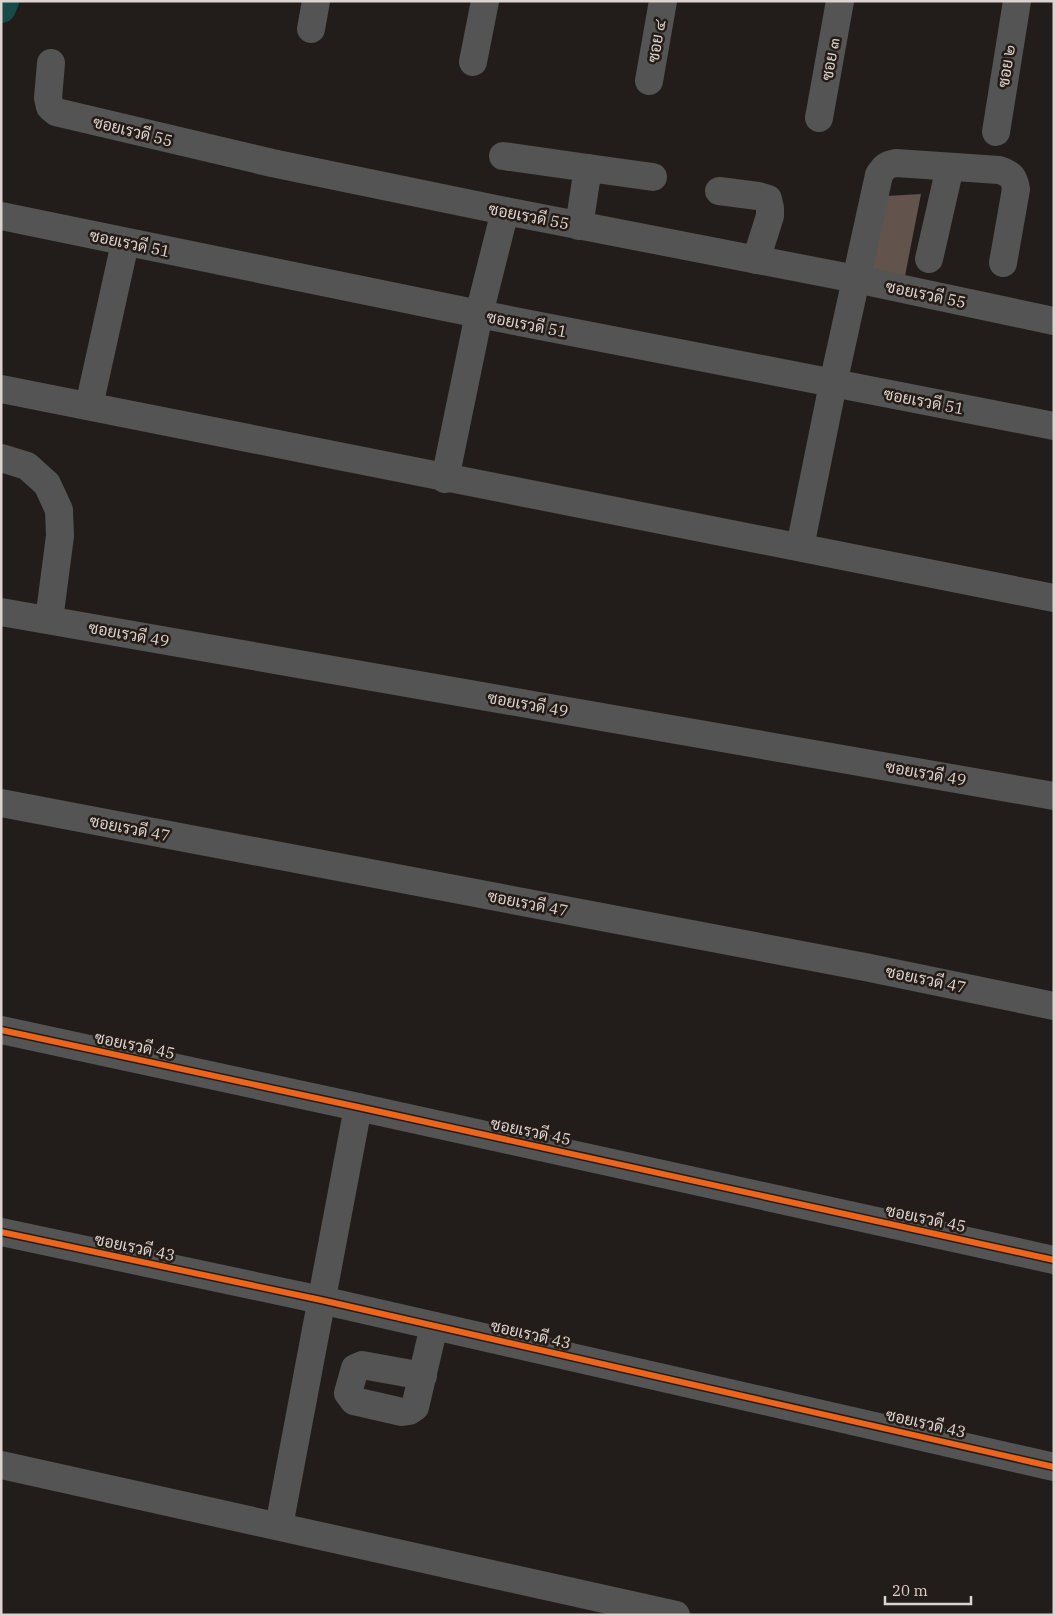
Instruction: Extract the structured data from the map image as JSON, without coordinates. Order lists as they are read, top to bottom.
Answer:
{
  "streets": {
    "street": [
      "ซอย ๔",
      "ซอย ๓",
      "ซอย ๒",
      "ซอยเรวดี 55",
      "ซอยเรวดี 51",
      "ซอยเรวดี 49",
      "ซอยเรวดี 47",
      "ซอยเรวดี 45",
      "ซอยเรวดี 43"
    ]
  },
  "scale_bar": "20 m"
}
